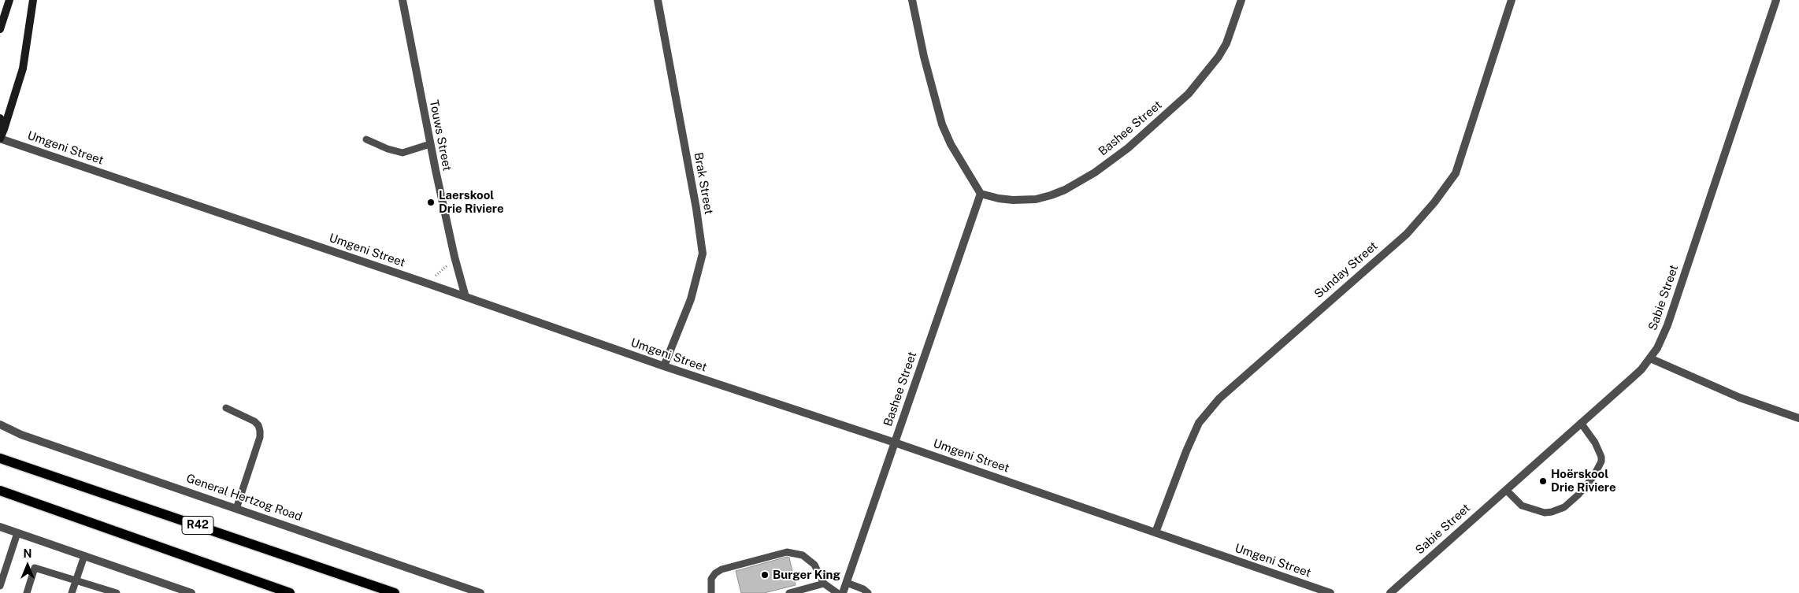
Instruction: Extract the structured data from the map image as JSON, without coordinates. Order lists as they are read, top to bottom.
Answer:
{
  "streets": {
    "main road": ["R42"],
    "street": [
      "Bashee Street",
      "Touws Street",
      "Umgeni Street",
      "Brak Street",
      "Sunday Street",
      "Sabie Street",
      "General Hertzog Road"
    ]
  },
  "crossings": [
    ["Bashee Street", "Umgeni Street"],
    ["Touws Street", "Umgeni Street"],
    ["Umgeni Street", "Brak Street"],
    ["Umgeni Street", "Sunday Street"]
  ],
  "places": ["Laerskool Drie Riviere", "Hoërskool Drie Riviere", "Burger King"],
  "north": "top"
}
